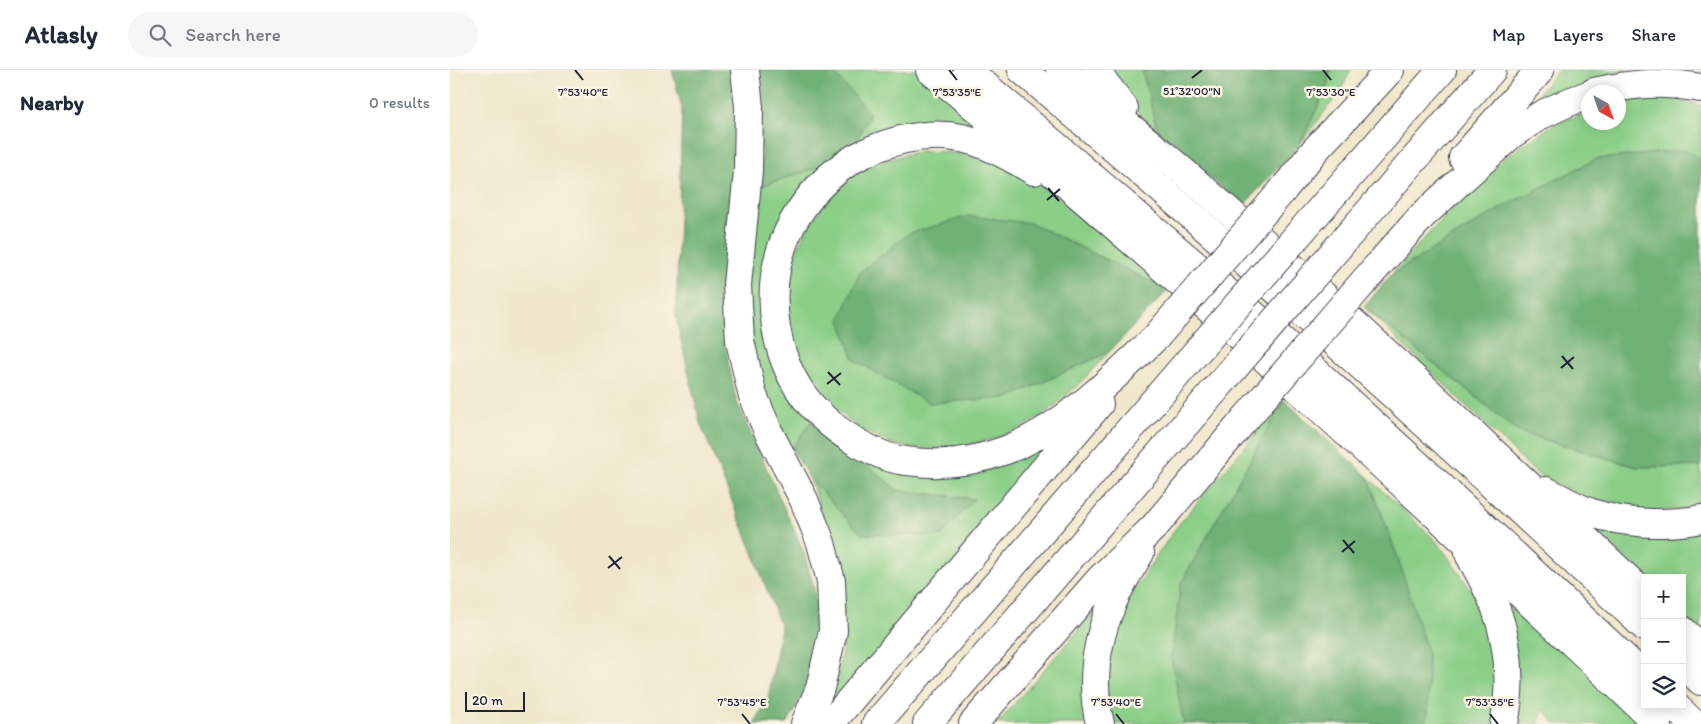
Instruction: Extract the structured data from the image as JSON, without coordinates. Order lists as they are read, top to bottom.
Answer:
{
  "scale_bar": "20 m",
  "north": "bottom right",
  "page": {
    "header": "Atlasly",
    "search": "Search here",
    "nav": ["Map", "Layers", "Share"],
    "heading": ["Nearby", "0 results"],
    "map_buttons": ["+", "−"],
    "scale": "20 m"
  },
  "coordinates": [
    "51°32'00\"N",
    "7°53'40\"E",
    "7°53'35\"E",
    "7°53'30\"E",
    "7°53'45\"E"
  ]
}
